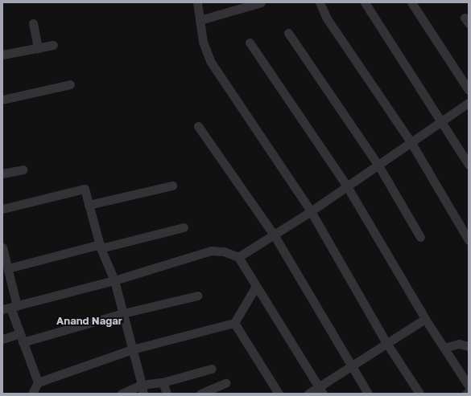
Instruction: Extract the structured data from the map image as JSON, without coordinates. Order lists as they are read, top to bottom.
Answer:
{
  "districts": ["Anand Nagar"]
}
